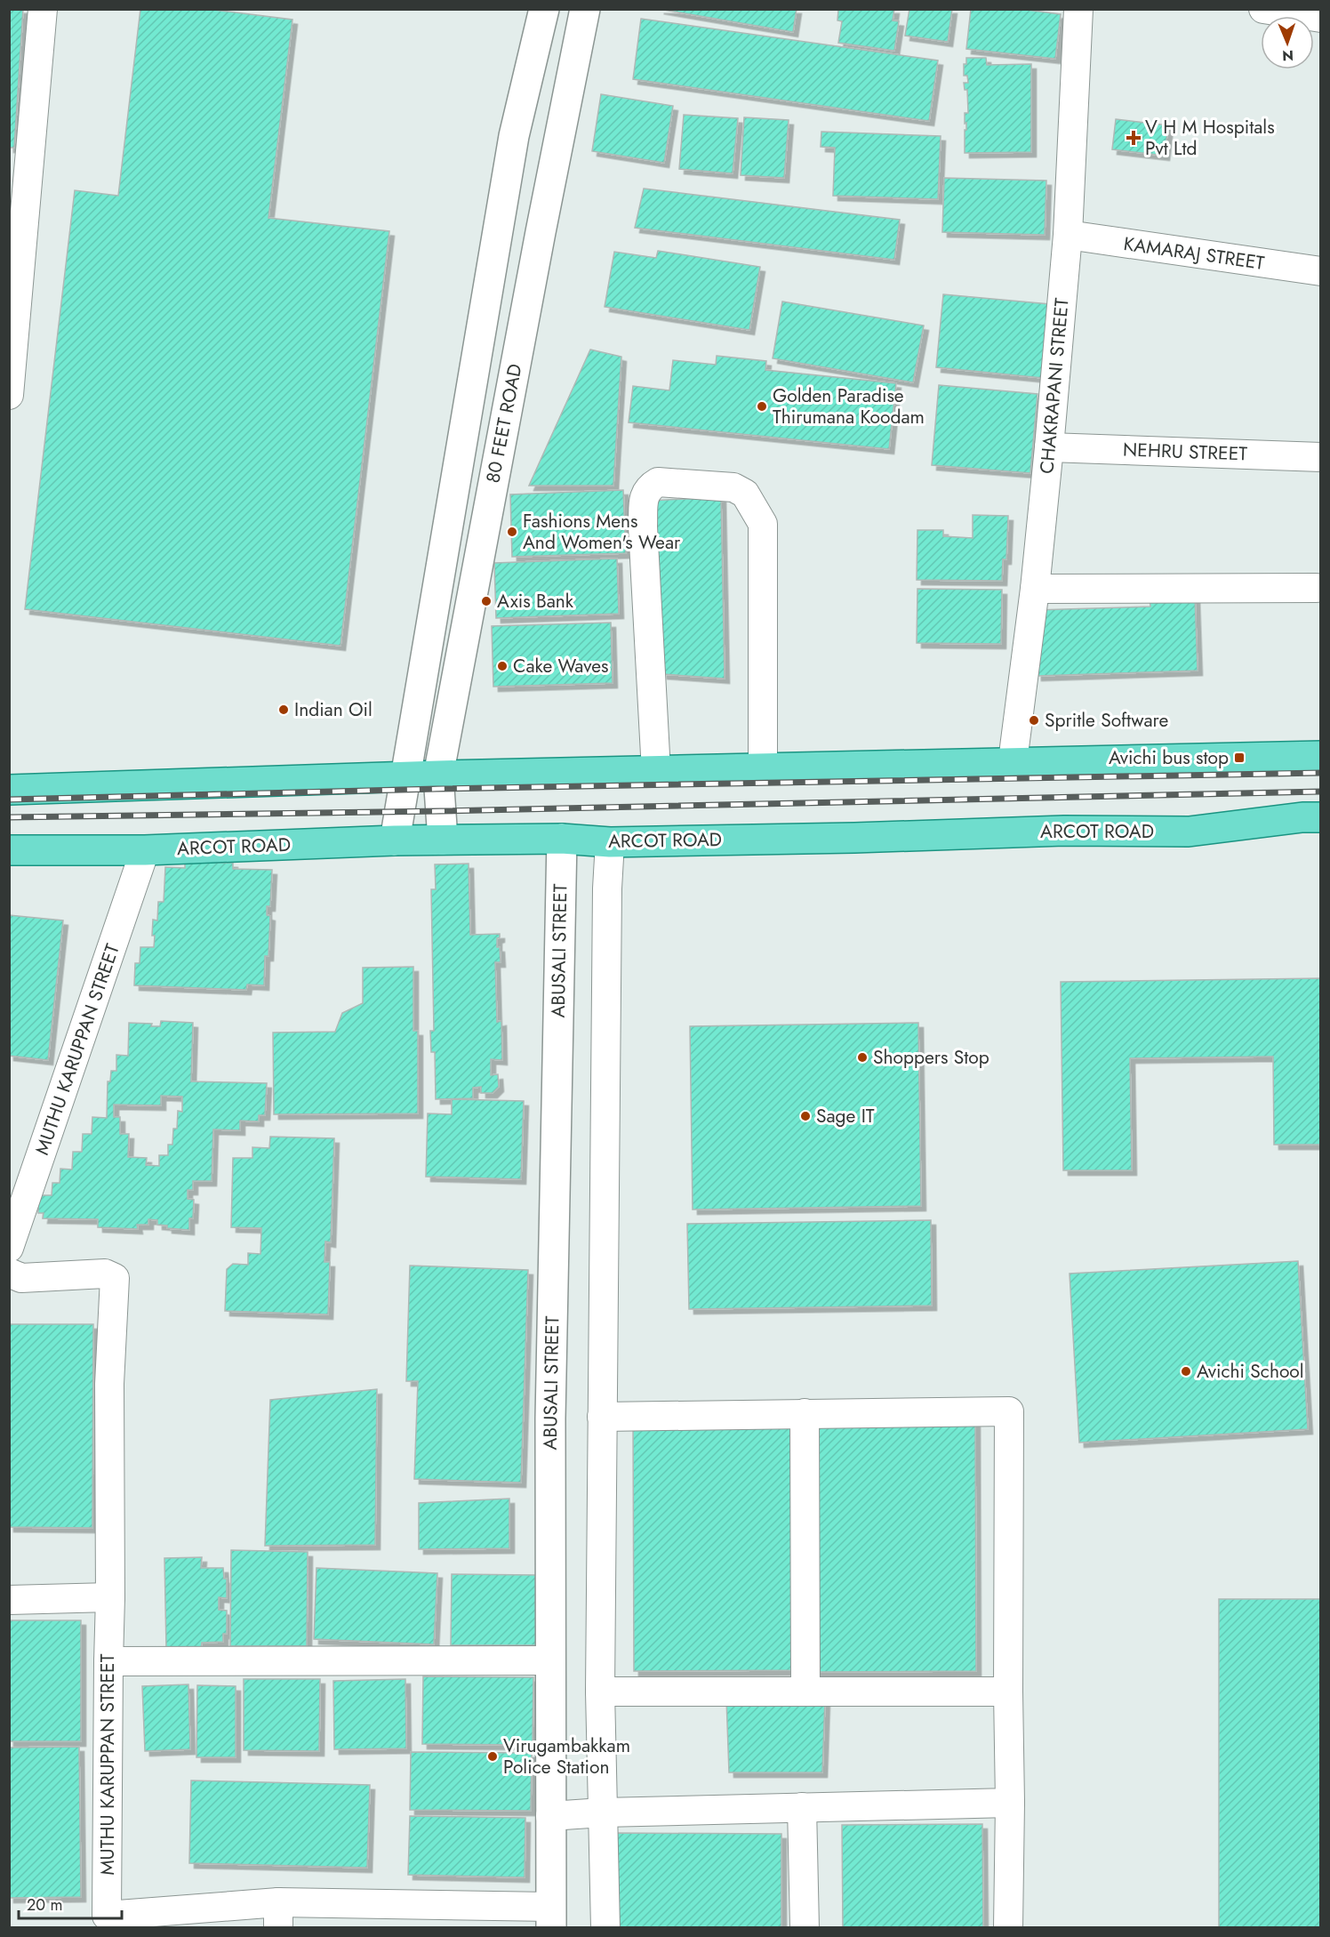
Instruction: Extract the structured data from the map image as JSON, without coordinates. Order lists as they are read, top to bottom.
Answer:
{
  "streets": {
    "main road": ["ARCOT ROAD"],
    "street": [
      "KAMARAJ STREET",
      "CHAKRAPANI STREET",
      "80 FEET ROAD",
      "NEHRU STREET",
      "ABUSALI STREET",
      "MUTHU KARUPPAN STREET"
    ]
  },
  "crossings": [
    ["KAMARAJ STREET", "CHAKRAPANI STREET"],
    ["CHAKRAPANI STREET", "NEHRU STREET"],
    ["80 FEET ROAD", "ARCOT ROAD"],
    ["ARCOT ROAD", "ABUSALI STREET"],
    ["ARCOT ROAD", "MUTHU KARUPPAN STREET"],
    ["ABUSALI STREET", "MUTHU KARUPPAN STREET"]
  ],
  "places": {
    "health": ["V H M Hospitals Pvt Ltd"],
    "other": [
      "Golden Paradise Thirumana Koodam",
      "Fashions Mens And Women's Wear",
      "Axis Bank",
      "Cake Waves",
      "Indian Oil",
      "Spritle Software",
      "Shoppers Stop",
      "Sage IT",
      "Avichi School",
      "Virugambakkam Police Station"
    ],
    "transit": ["Avichi bus stop"]
  },
  "scale_bar": "20 m",
  "north": "bottom"
}
